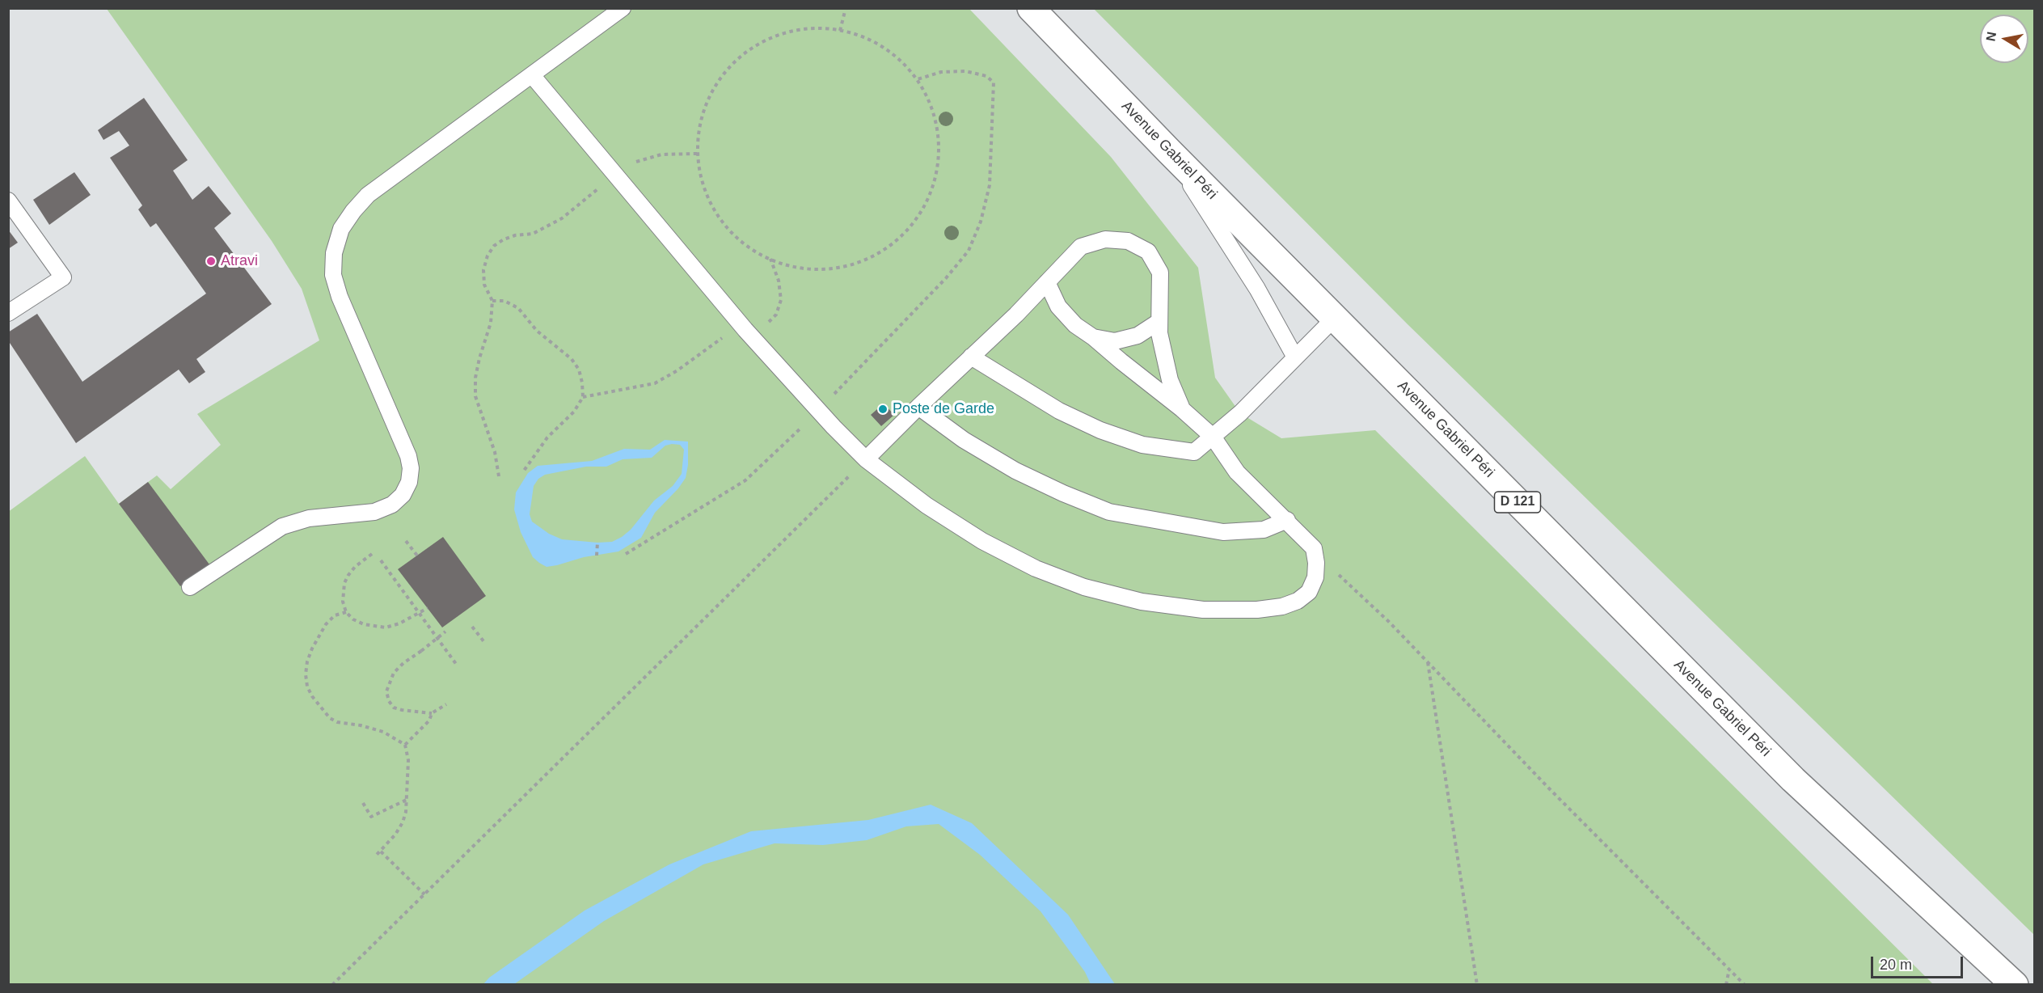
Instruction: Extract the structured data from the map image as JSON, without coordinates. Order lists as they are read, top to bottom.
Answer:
{
  "streets": {
    "main road": ["Avenue Gabriel Péri", "D 121"]
  },
  "places": ["Atravi", "Poste de Garde"],
  "scale_bar": "20 m",
  "north": "left"
}
